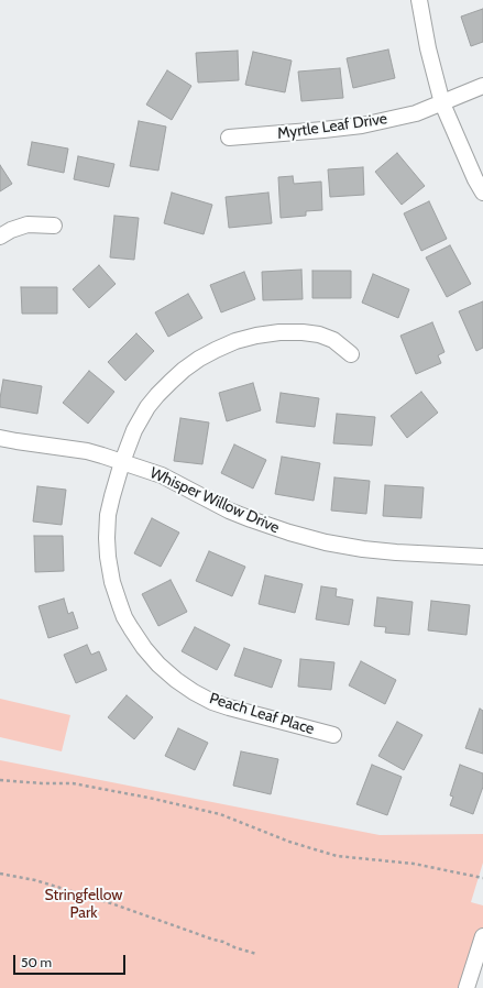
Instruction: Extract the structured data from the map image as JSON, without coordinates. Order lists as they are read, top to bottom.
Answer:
{
  "streets": {
    "street": ["Myrtle Leaf Drive", "Whisper Willow Drive", "Peach Leaf Place"]
  },
  "crossings": [
    ["Whisper Willow Drive", "Peach Leaf Place"]
  ],
  "parks": ["Stringfellow Park"],
  "scale_bar": "50 m"
}
